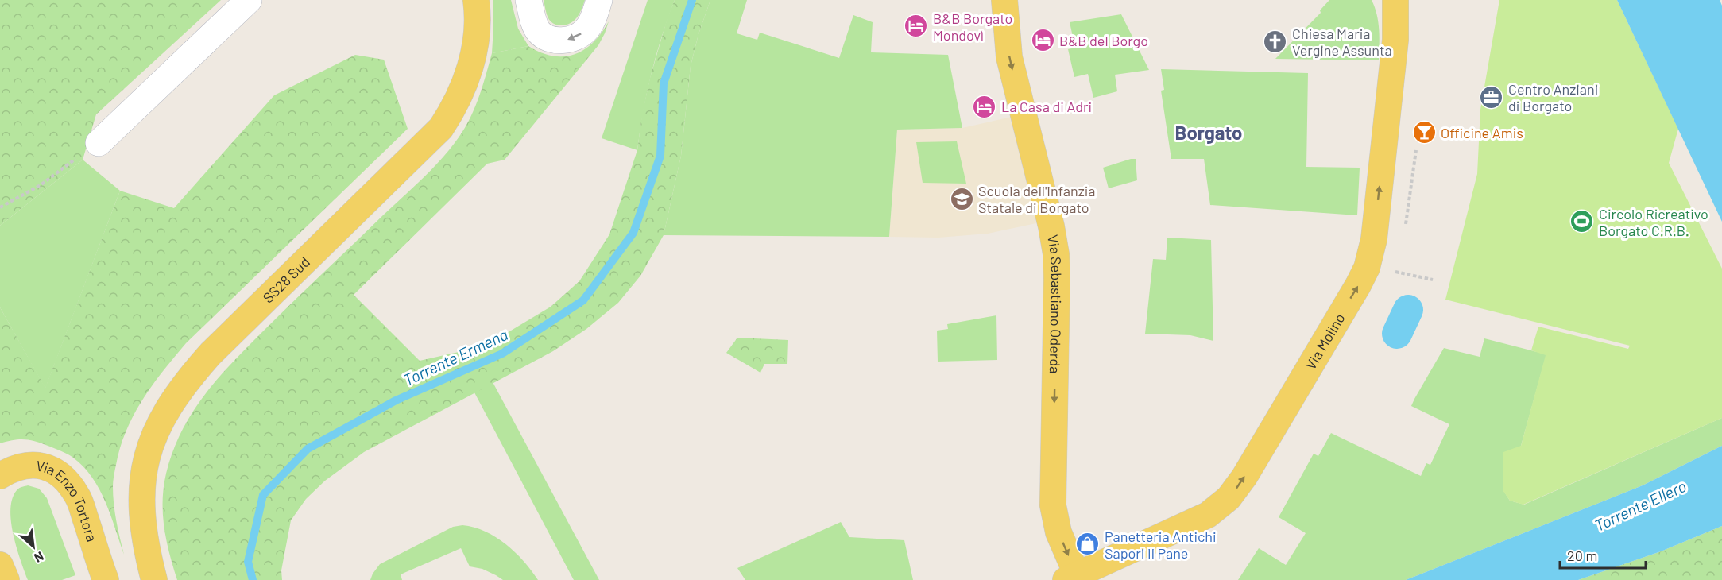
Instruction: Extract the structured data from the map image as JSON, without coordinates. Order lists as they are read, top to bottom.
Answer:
{
  "streets": {
    "main road": [
      "SS28 Sud",
      "Via Sebastiano Oderda",
      "Via Molino",
      "Via Enzo Tortora"
    ]
  },
  "crossings": [
    ["Via Sebastiano Oderda", "Via Molino"]
  ],
  "one_way": ["Via Sebastiano Oderda", "Via Molino"],
  "districts": ["Borgato"],
  "water": ["Torrente Ermena", "Torrente Ellero"],
  "places": {
    "hotel": ["B&B Borgato Mondovì", "B&B del Borgo", "La Casa di Adri"],
    "church": ["Chiesa Maria Vergine Assunta"],
    "office": ["Centro Anziani di Borgato"],
    "bar": ["Officine Amis"],
    "school or university": ["Scuola dell'Infanzia Statale di Borgato"],
    "sports": ["Circolo Ricreativo Borgato C.R.B."],
    "shop": ["Panetteria Antichi Sapori Il Pane"]
  },
  "scale_bar": "20 m",
  "north": "bottom right"
}
